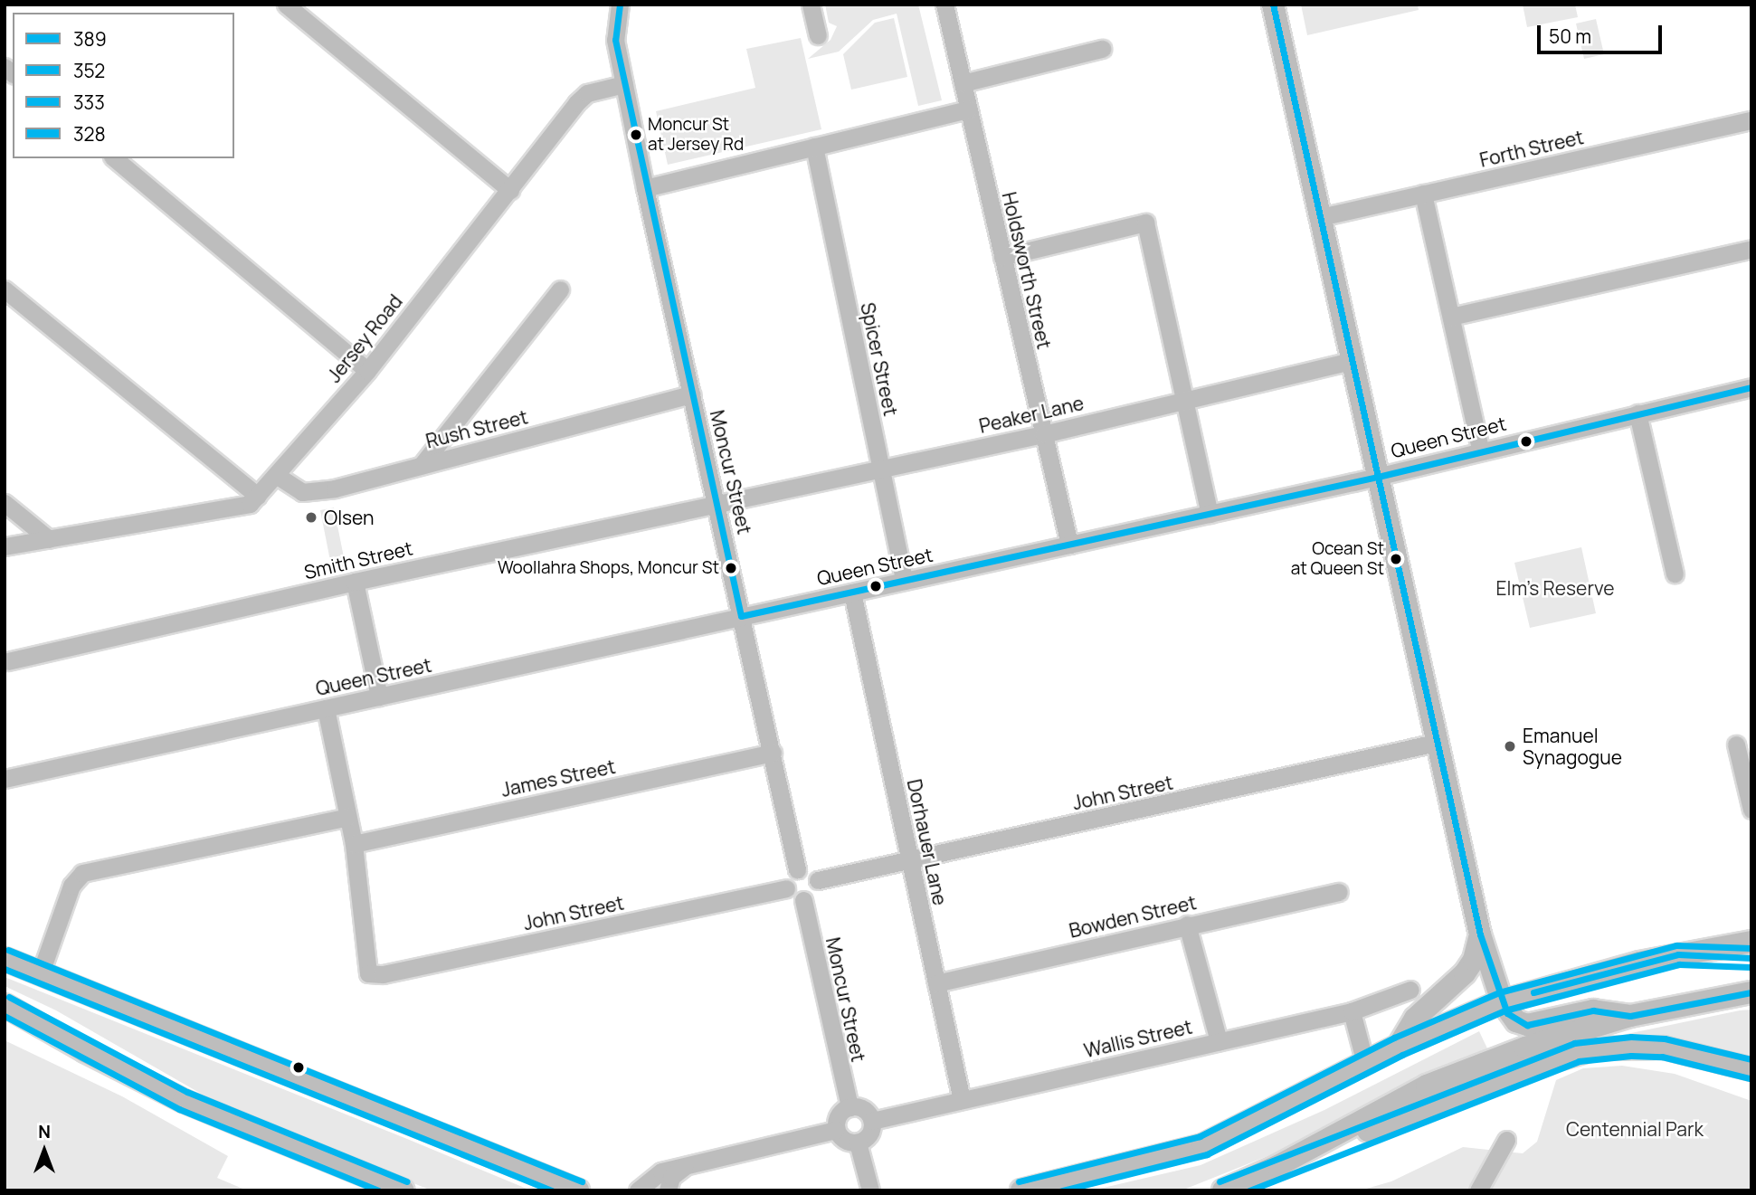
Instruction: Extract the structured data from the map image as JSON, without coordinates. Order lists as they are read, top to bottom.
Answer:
{
  "streets": {
    "street": [
      "Forth Street",
      "Holdsworth Street",
      "Jersey Road",
      "Spicer Street",
      "Peaker Lane",
      "Rush Street",
      "Queen Street",
      "Moncur Street",
      "Smith Street",
      "James Street",
      "John Street",
      "Dorhauer Lane",
      "Bowden Street",
      "Wallis Street"
    ]
  },
  "crossings": [
    ["Holdsworth Street", "Peaker Lane"],
    ["Holdsworth Street", "Queen Street"],
    ["Jersey Road", "Rush Street"],
    ["Jersey Road", "Moncur Street"],
    ["Spicer Street", "Peaker Lane"],
    ["Spicer Street", "Queen Street"],
    ["Peaker Lane", "Moncur Street"],
    ["Peaker Lane", "Smith Street"],
    ["Rush Street", "Moncur Street"],
    ["Queen Street", "Moncur Street"],
    ["Queen Street", "Dorhauer Lane"],
    ["Moncur Street", "Smith Street"],
    ["Moncur Street", "James Street"],
    ["Moncur Street", "John Street"],
    ["Moncur Street", "Wallis Street"],
    ["James Street", "John Street"],
    ["John Street", "Dorhauer Lane"],
    ["Dorhauer Lane", "Bowden Street"],
    ["Dorhauer Lane", "Wallis Street"]
  ],
  "parks": ["Elm's Reserve", "Centennial Park"],
  "places": [
    "Moncur St at Jersey Rd",
    "Olsen",
    "Ocean St at Queen St",
    "Woollahra Shops, Moncur St",
    "Emanuel Synagogue"
  ],
  "lines": [
    "transit line 389",
    "transit line 328",
    "transit line 333",
    "transit line 352"
  ],
  "legend": [
    "389",
    "352",
    "333",
    "328"
  ],
  "scale_bar": "50 m",
  "north": "top"
}
